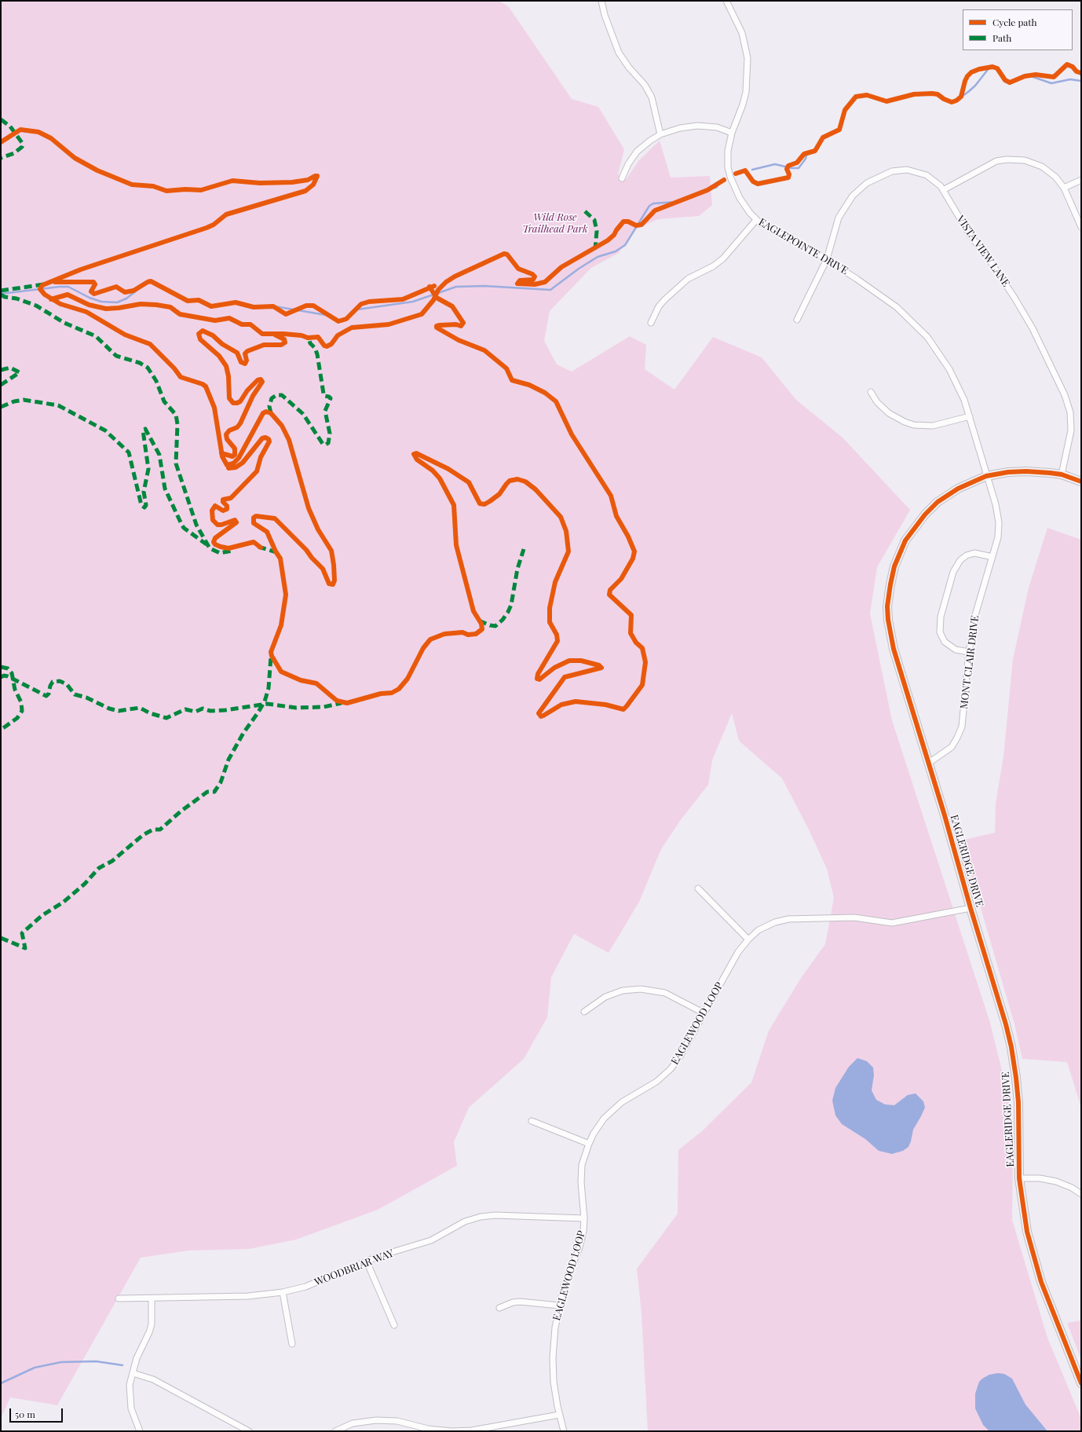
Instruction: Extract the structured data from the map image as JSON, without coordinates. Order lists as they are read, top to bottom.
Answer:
{
  "streets": {
    "main road": ["EAGLERIDGE DRIVE"],
    "street": [
      "EAGLEPOINTE DRIVE",
      "VISTA VIEW LANE",
      "MONT CLAIR DRIVE",
      "EAGLEWOOD LOOP",
      "WOODBRIAR WAY"
    ]
  },
  "crossings": [
    ["EAGLEPOINTE DRIVE", "VISTA VIEW LANE"],
    ["EAGLEPOINTE DRIVE", "MONT CLAIR DRIVE"],
    ["EAGLEPOINTE DRIVE", "EAGLERIDGE DRIVE"],
    ["VISTA VIEW LANE", "EAGLERIDGE DRIVE"],
    ["MONT CLAIR DRIVE", "EAGLERIDGE DRIVE"],
    ["EAGLERIDGE DRIVE", "EAGLEWOOD LOOP"],
    ["EAGLEWOOD LOOP", "WOODBRIAR WAY"]
  ],
  "parks": ["Wild Rose Trailhead Park"],
  "legend": ["Cycle path", "Path"],
  "scale_bar": "50 m"
}
